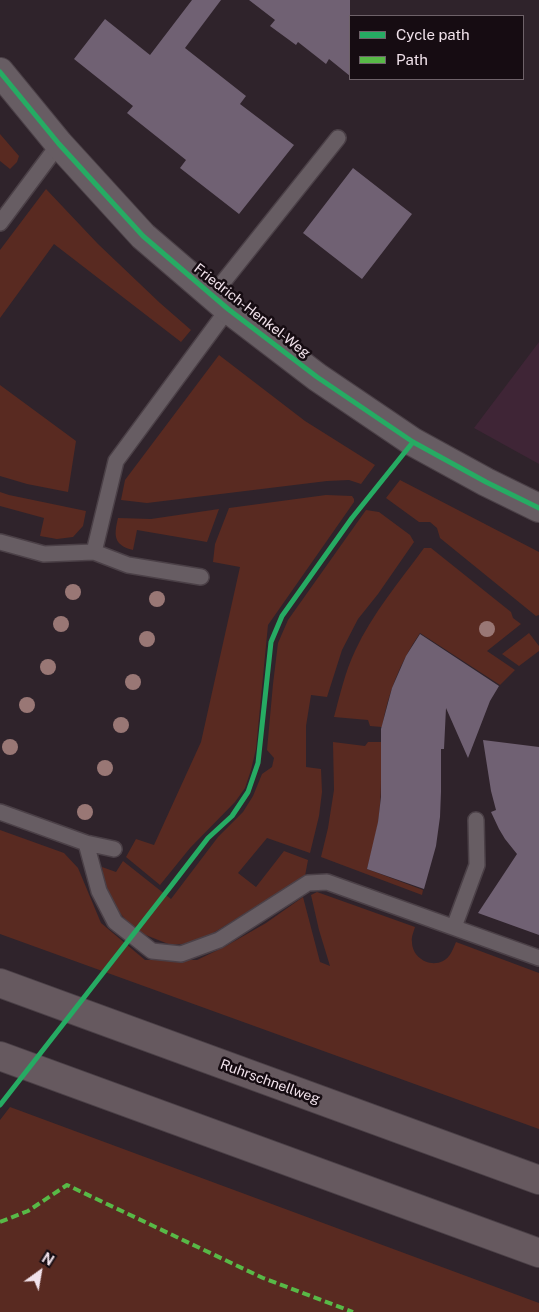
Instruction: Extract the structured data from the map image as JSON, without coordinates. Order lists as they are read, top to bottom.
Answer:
{
  "streets": {
    "highway": ["Ruhrschnellweg"],
    "street": ["Friedrich-Henkel-Weg"]
  },
  "legend": ["Cycle path", "Path"],
  "north": "top right"
}
